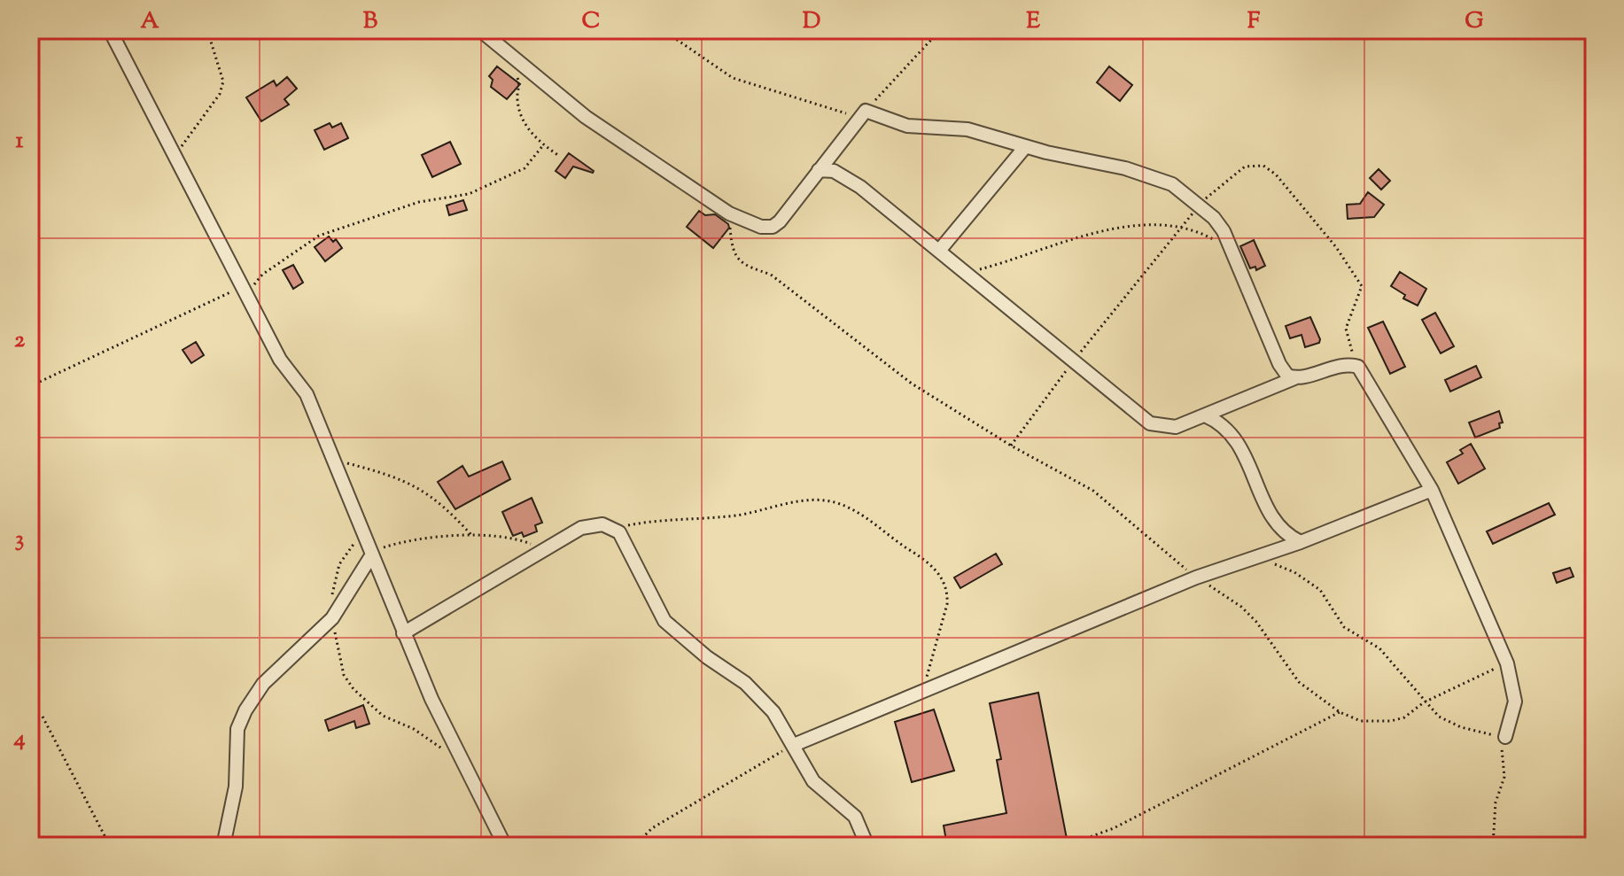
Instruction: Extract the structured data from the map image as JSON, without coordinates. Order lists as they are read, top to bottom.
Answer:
{
  "grid": {
    "columns": [
      "A",
      "B",
      "C",
      "D",
      "E",
      "F",
      "G"
    ],
    "rows": [
      "1",
      "2",
      "3",
      "4"
    ]
  }
}
